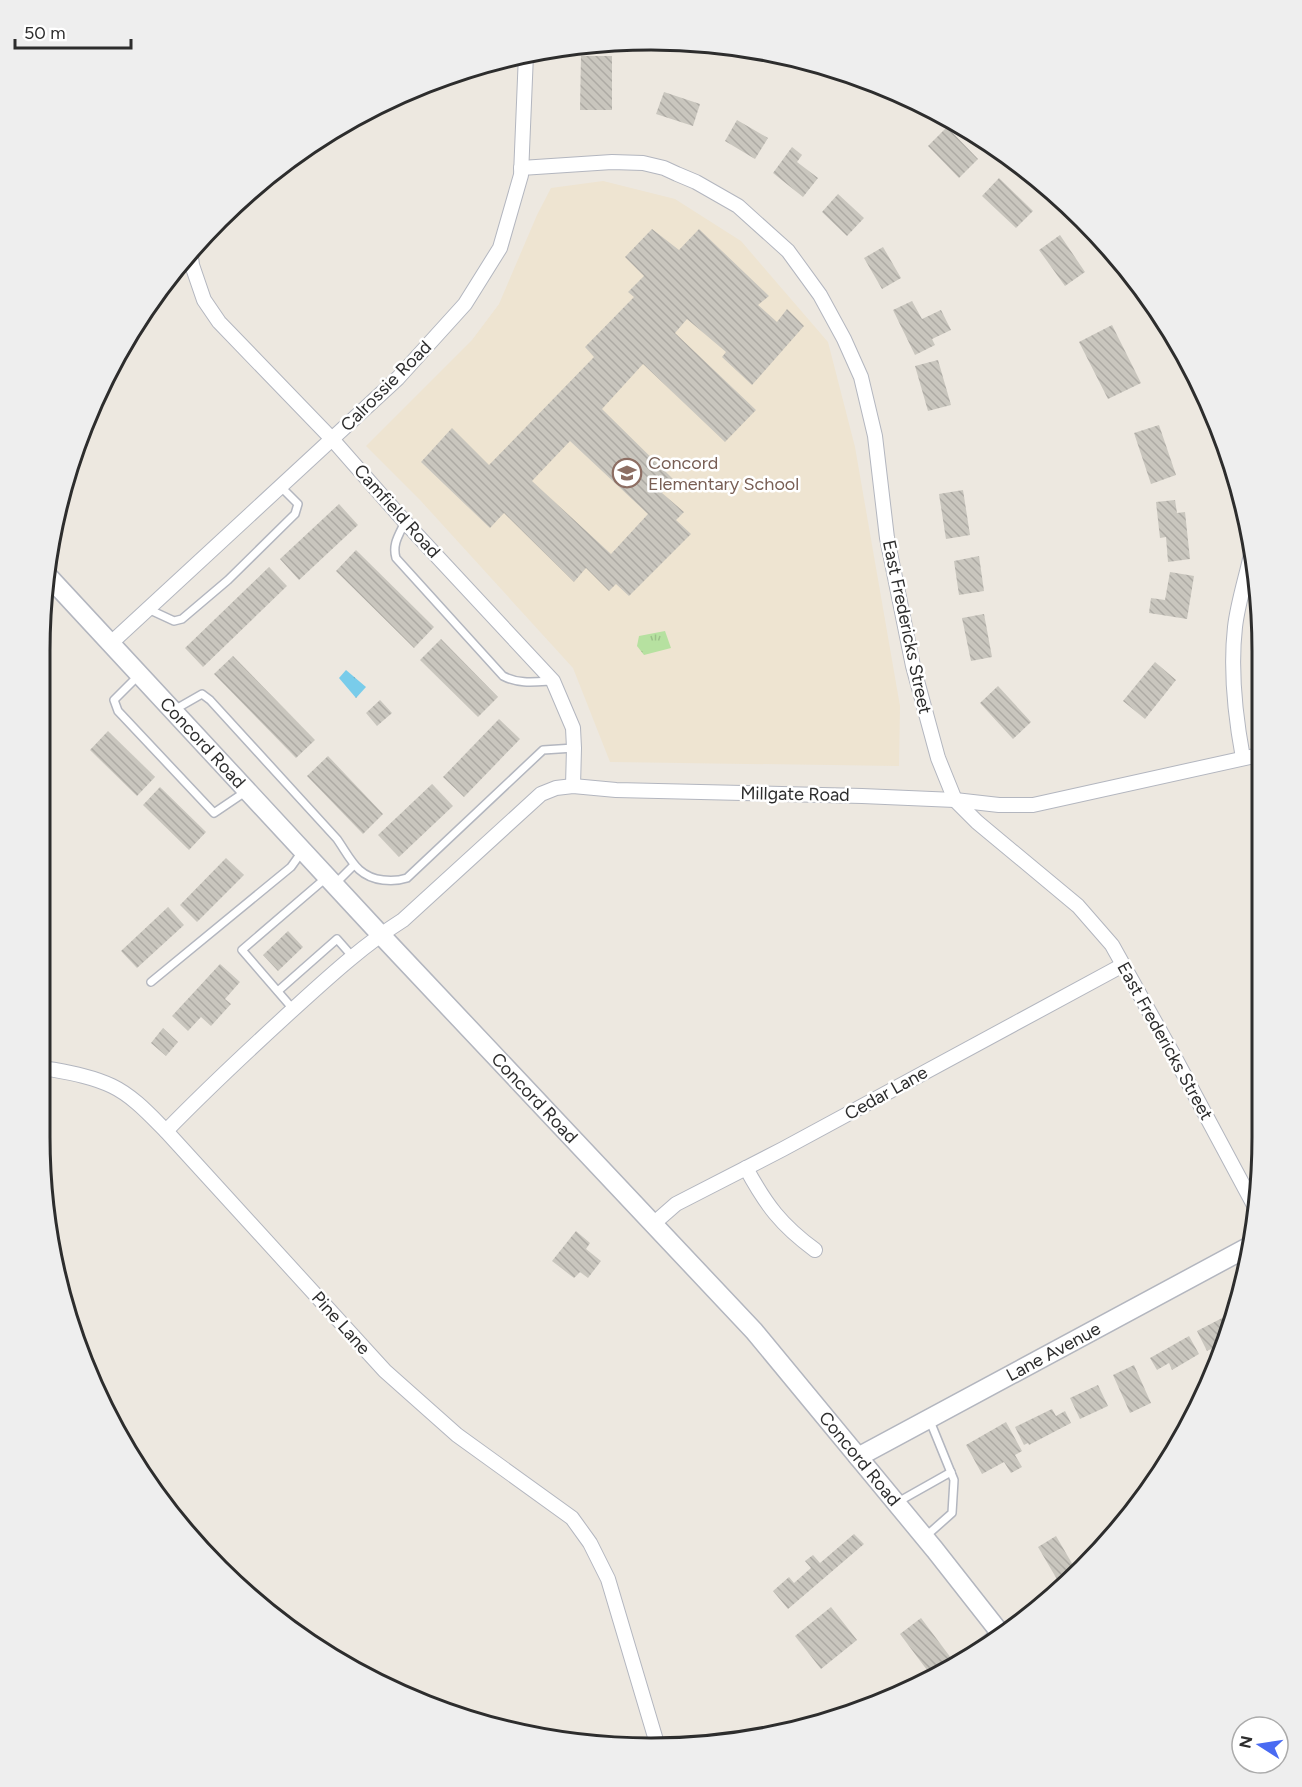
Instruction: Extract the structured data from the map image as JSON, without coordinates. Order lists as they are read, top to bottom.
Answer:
{
  "streets": {
    "street": [
      "Calrossie Road",
      "Camfield Road",
      "East Fredericks Street",
      "Concord Road",
      "Millgate Road",
      "Cedar Lane",
      "Pine Lane",
      "Lane Avenue"
    ]
  },
  "crossings": [
    ["Calrossie Road", "Camfield Road"],
    ["Calrossie Road", "East Fredericks Street"],
    ["Calrossie Road", "Concord Road"],
    ["Camfield Road", "Millgate Road"],
    ["East Fredericks Street", "Millgate Road"],
    ["East Fredericks Street", "Cedar Lane"],
    ["Concord Road", "Millgate Road"],
    ["Concord Road", "Cedar Lane"],
    ["Concord Road", "Lane Avenue"]
  ],
  "places": {
    "school or university": ["Concord Elementary School"]
  },
  "scale_bar": "50 m",
  "north": "left"
}
